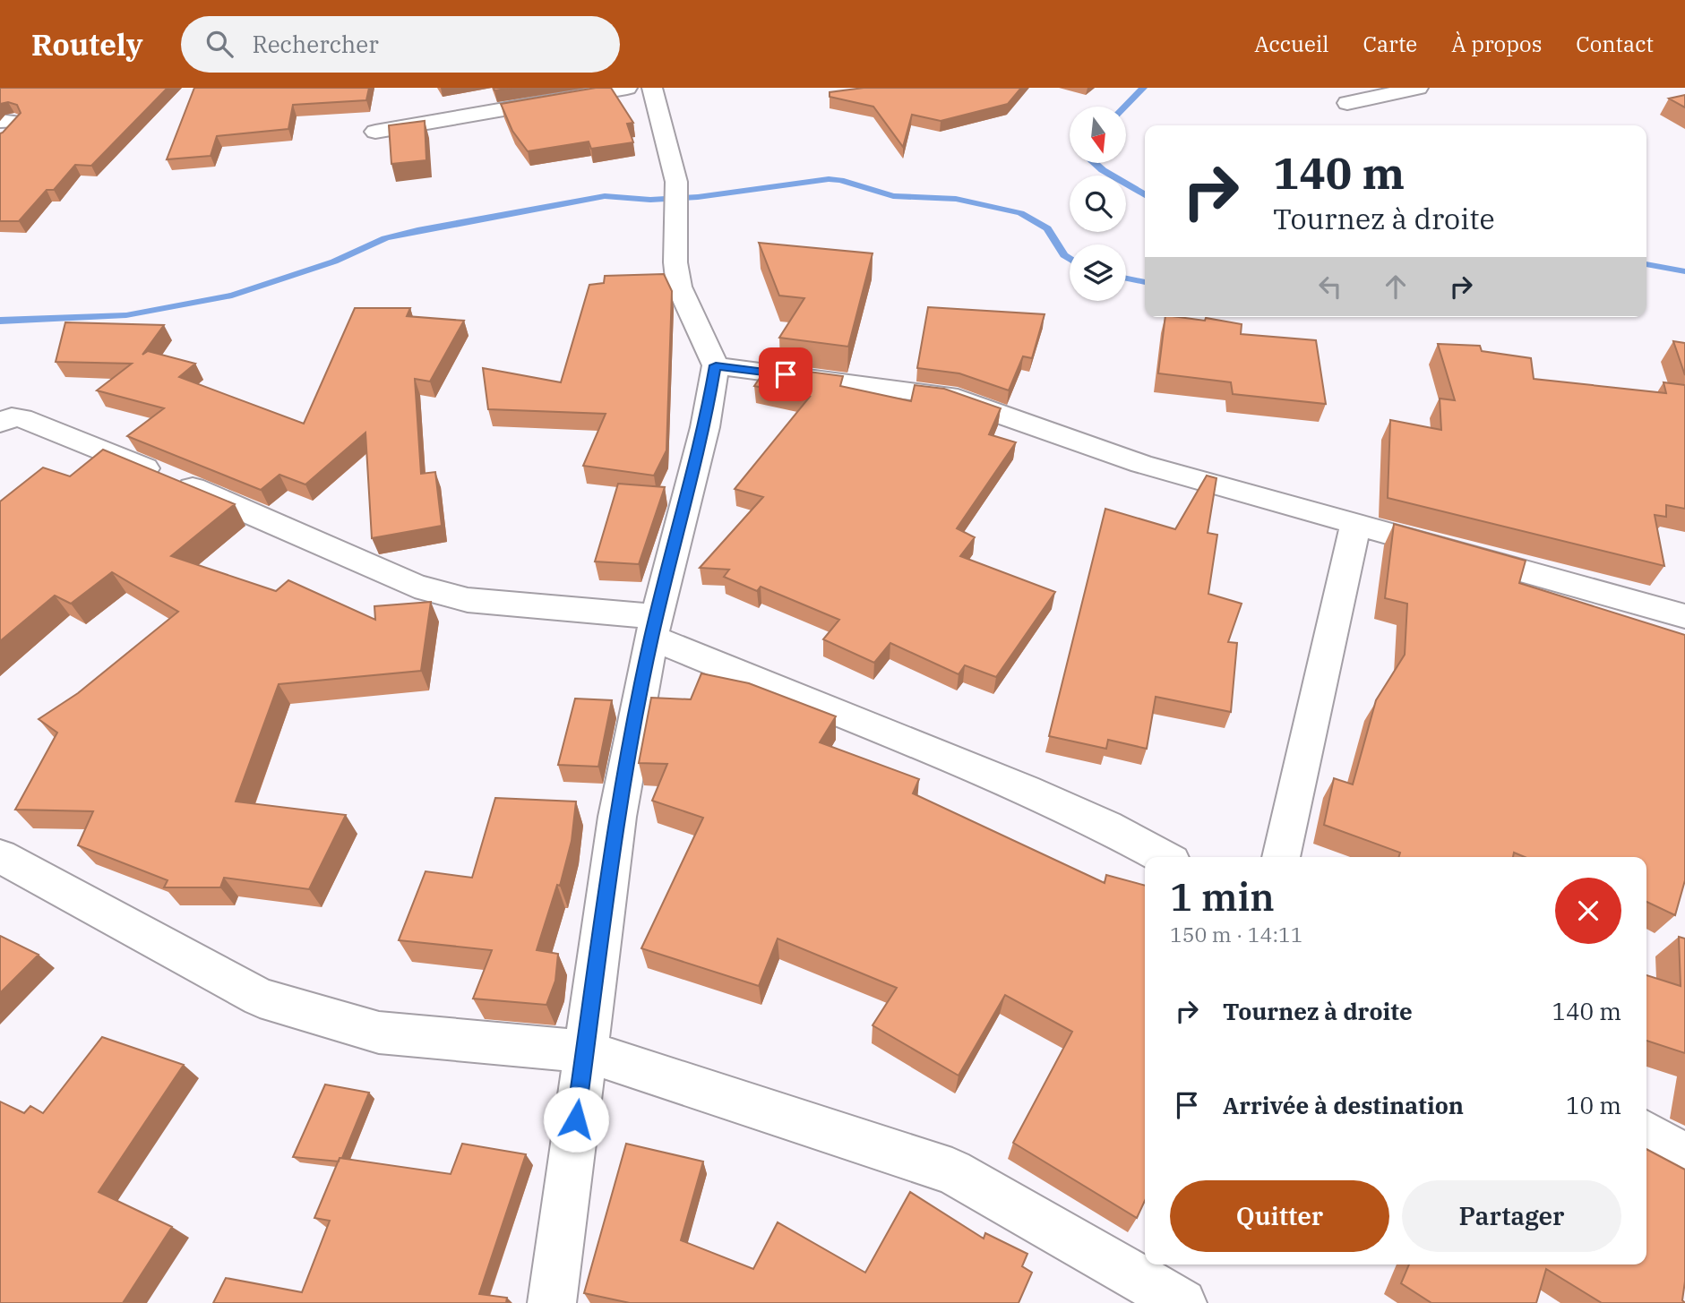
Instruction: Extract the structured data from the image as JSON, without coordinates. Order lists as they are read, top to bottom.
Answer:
{
  "north": "bottom",
  "page": {
    "header": "Routely",
    "search": "Rechercher",
    "nav": [
      "Accueil",
      "Carte",
      "À propos",
      "Contact"
    ],
    "turn": ["140 m", "Tournez à droite"],
    "heading": ["1 min", "150 m · 14:11"],
    "list": [
      {
        "name": "Tournez à droite",
        "value": "140 m"
      },
      {
        "name": "Arrivée à destination",
        "value": "10 m"
      }
    ],
    "buttons": ["Quitter", "Partager"]
  }
}
